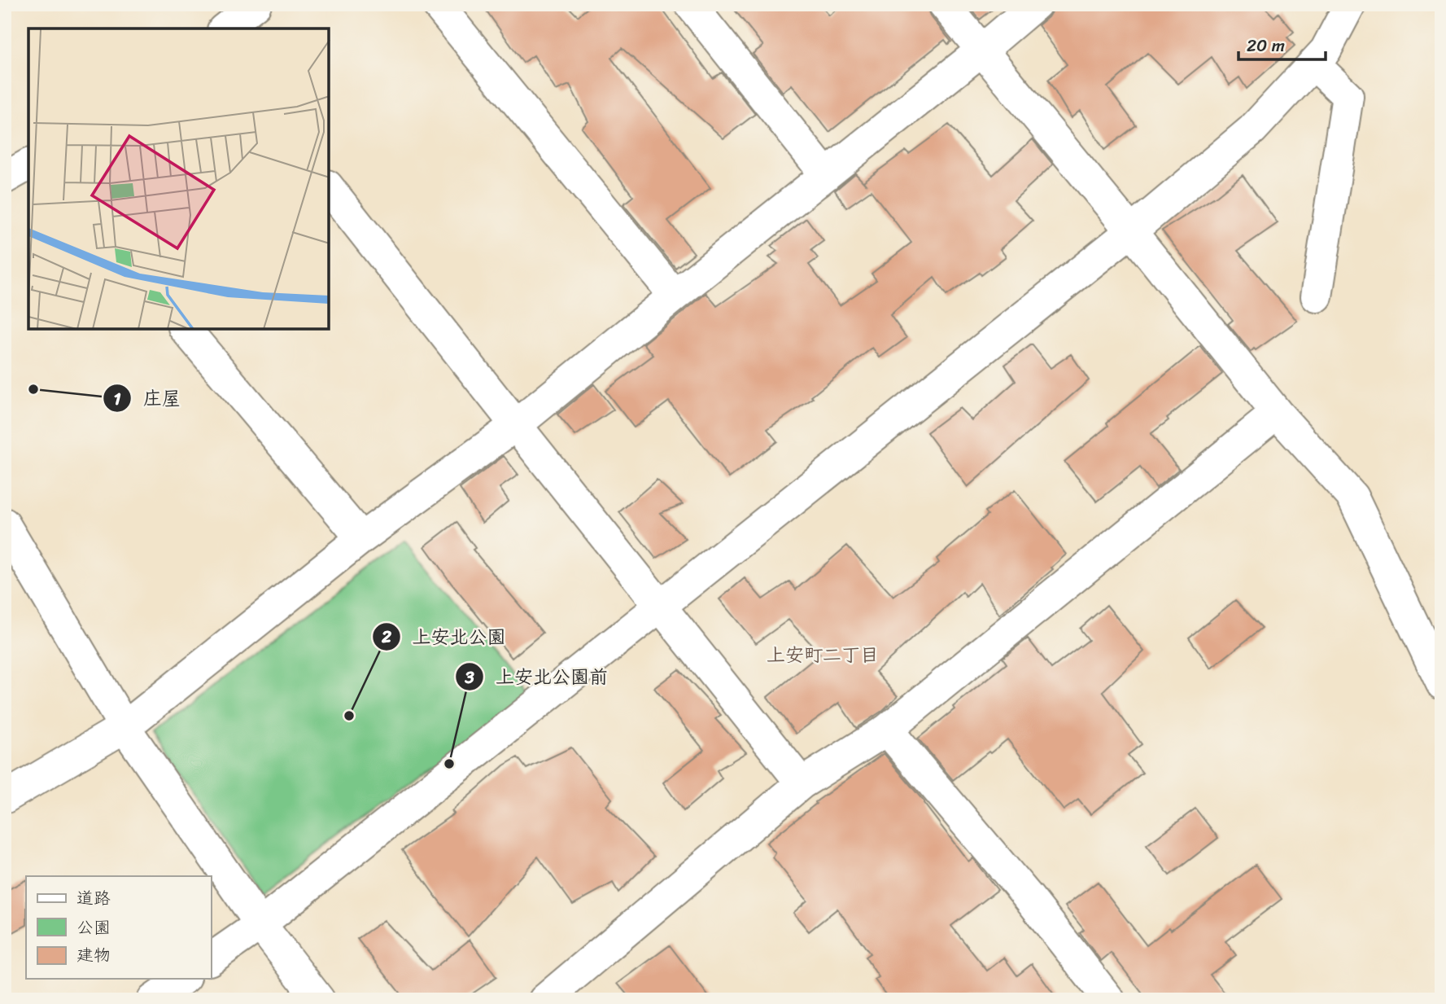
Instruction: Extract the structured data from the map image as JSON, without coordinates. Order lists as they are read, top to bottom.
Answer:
{
  "districts": ["上安町二丁目"],
  "places": ["庄屋", "上安北公園", "上安北公園前"],
  "legend": ["道路", "公園", "建物"],
  "scale_bar": "20 m"
}
